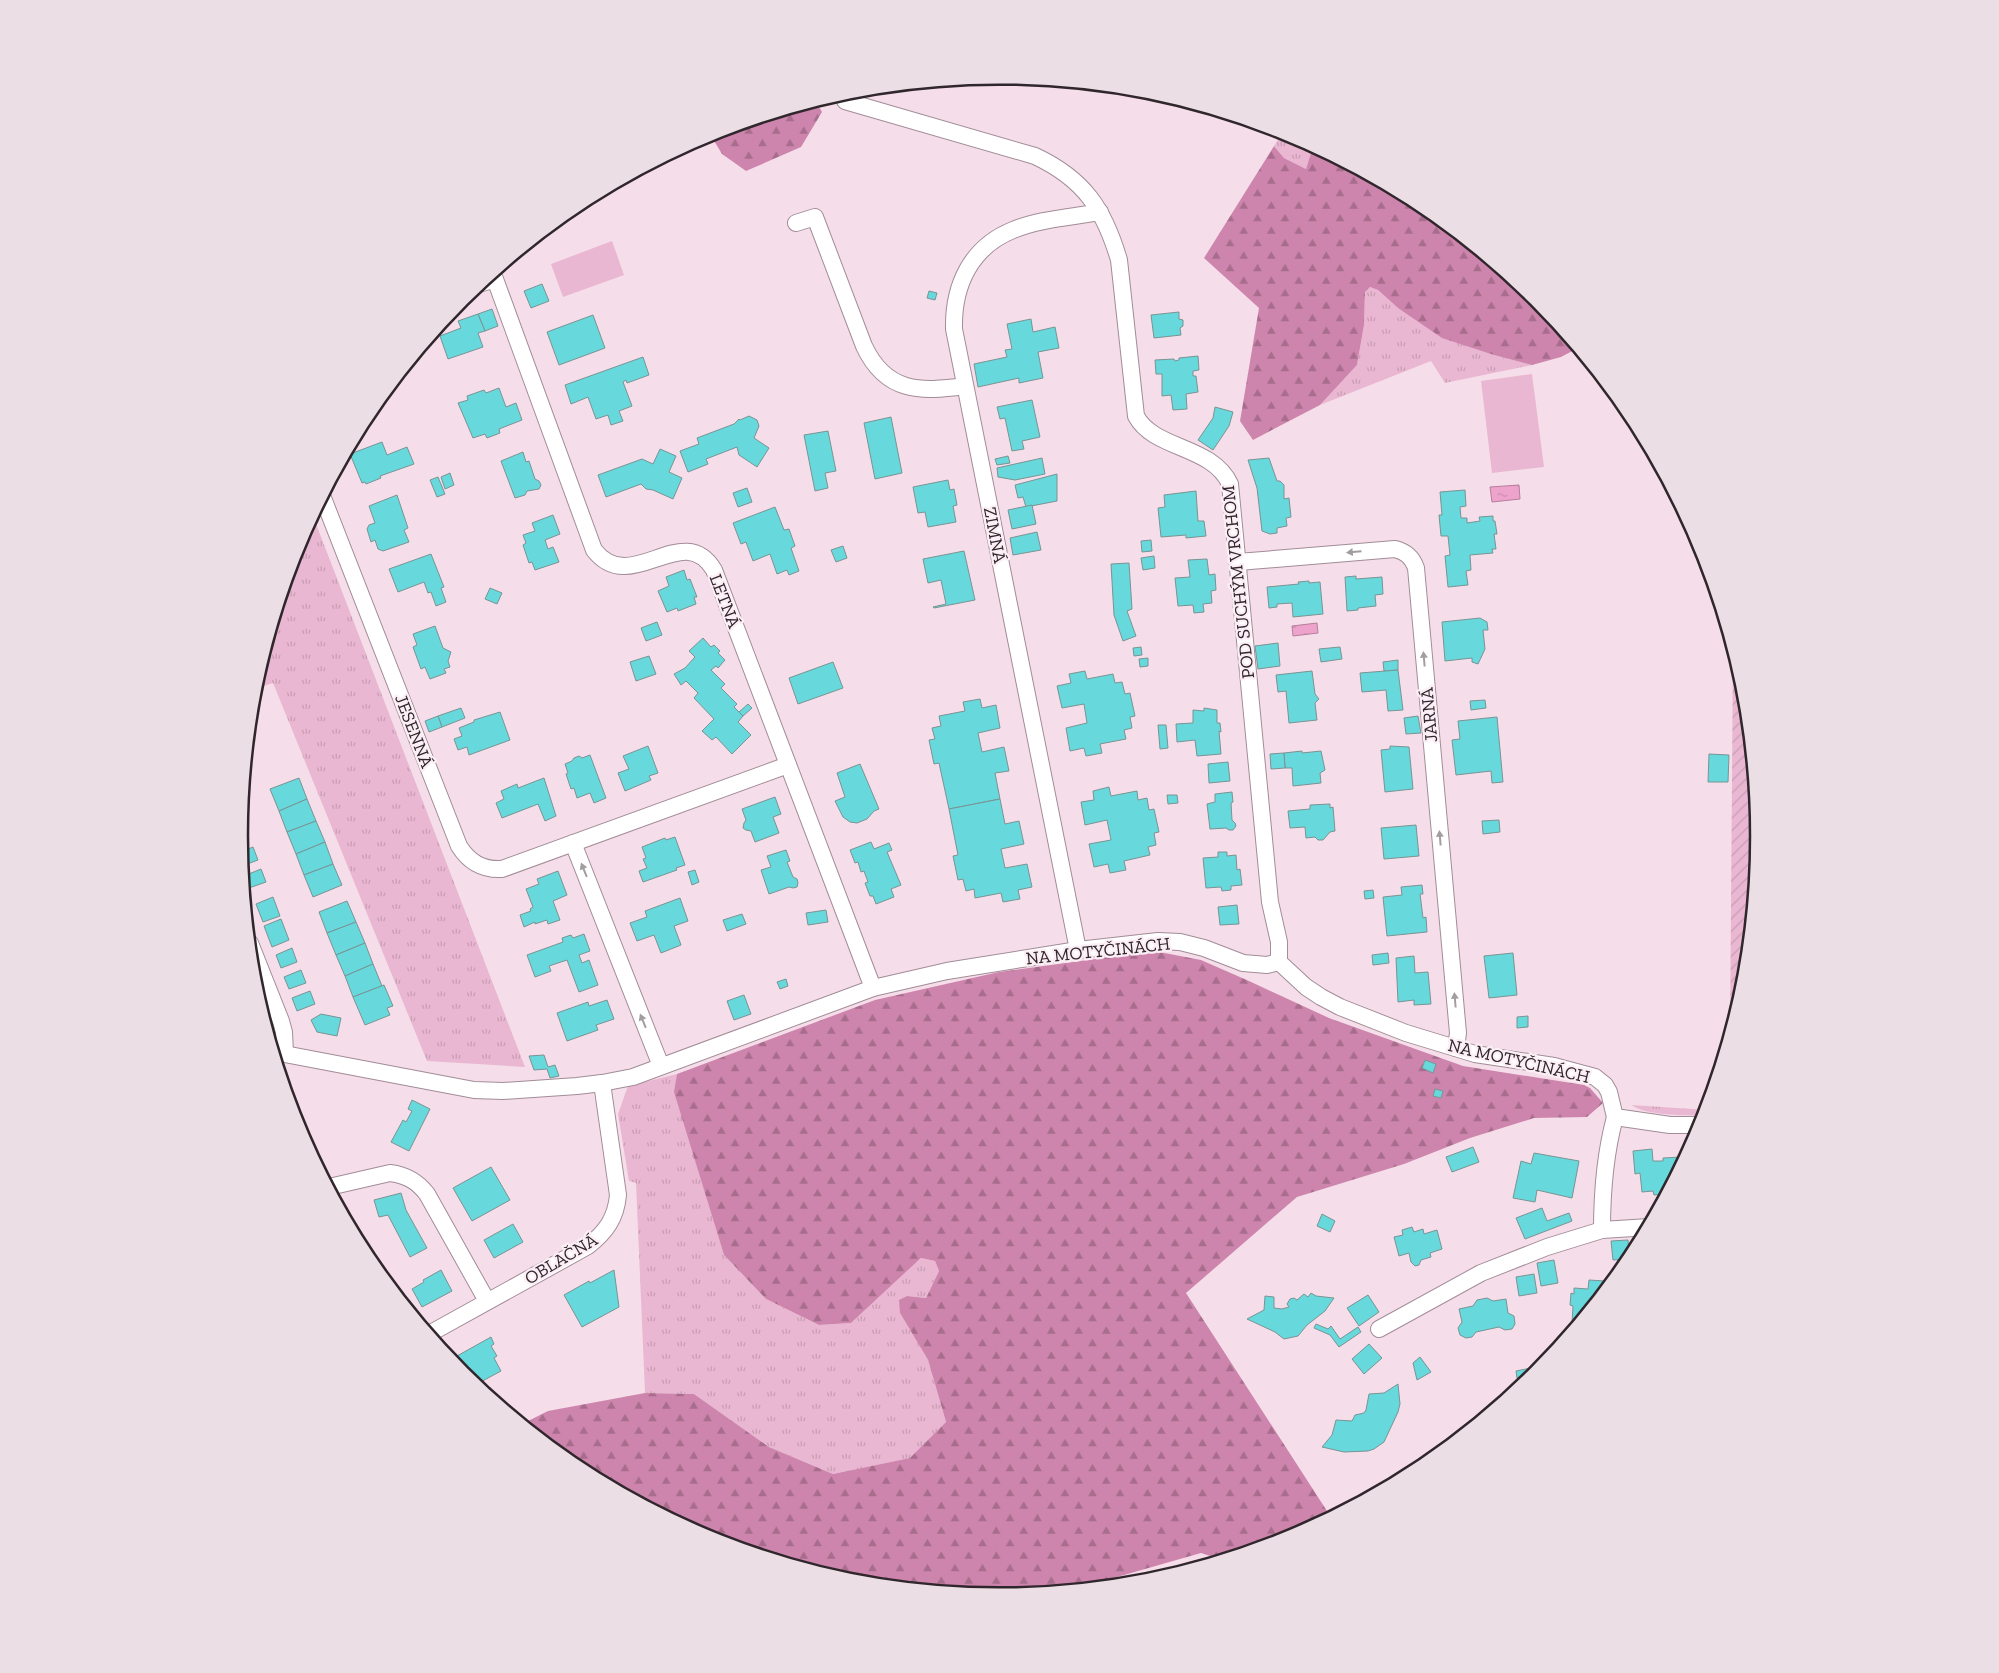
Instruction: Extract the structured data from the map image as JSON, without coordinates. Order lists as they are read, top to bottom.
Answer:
{
  "streets": {
    "street": [
      "ZIMNÁ",
      "POD SUCHÝM VRCHOM",
      "LETNÁ",
      "JARNÁ",
      "JESENNÁ",
      "NA MOTYČINÁCH",
      "OBLAČNÁ"
    ]
  },
  "crossings": [
    ["ZIMNÁ", "POD SUCHÝM VRCHOM"],
    ["ZIMNÁ", "NA MOTYČINÁCH"],
    ["POD SUCHÝM VRCHOM", "JARNÁ"],
    ["POD SUCHÝM VRCHOM", "NA MOTYČINÁCH"],
    ["LETNÁ", "JESENNÁ"],
    ["LETNÁ", "NA MOTYČINÁCH"],
    ["JARNÁ", "NA MOTYČINÁCH"],
    ["NA MOTYČINÁCH", "OBLAČNÁ"]
  ]
}
